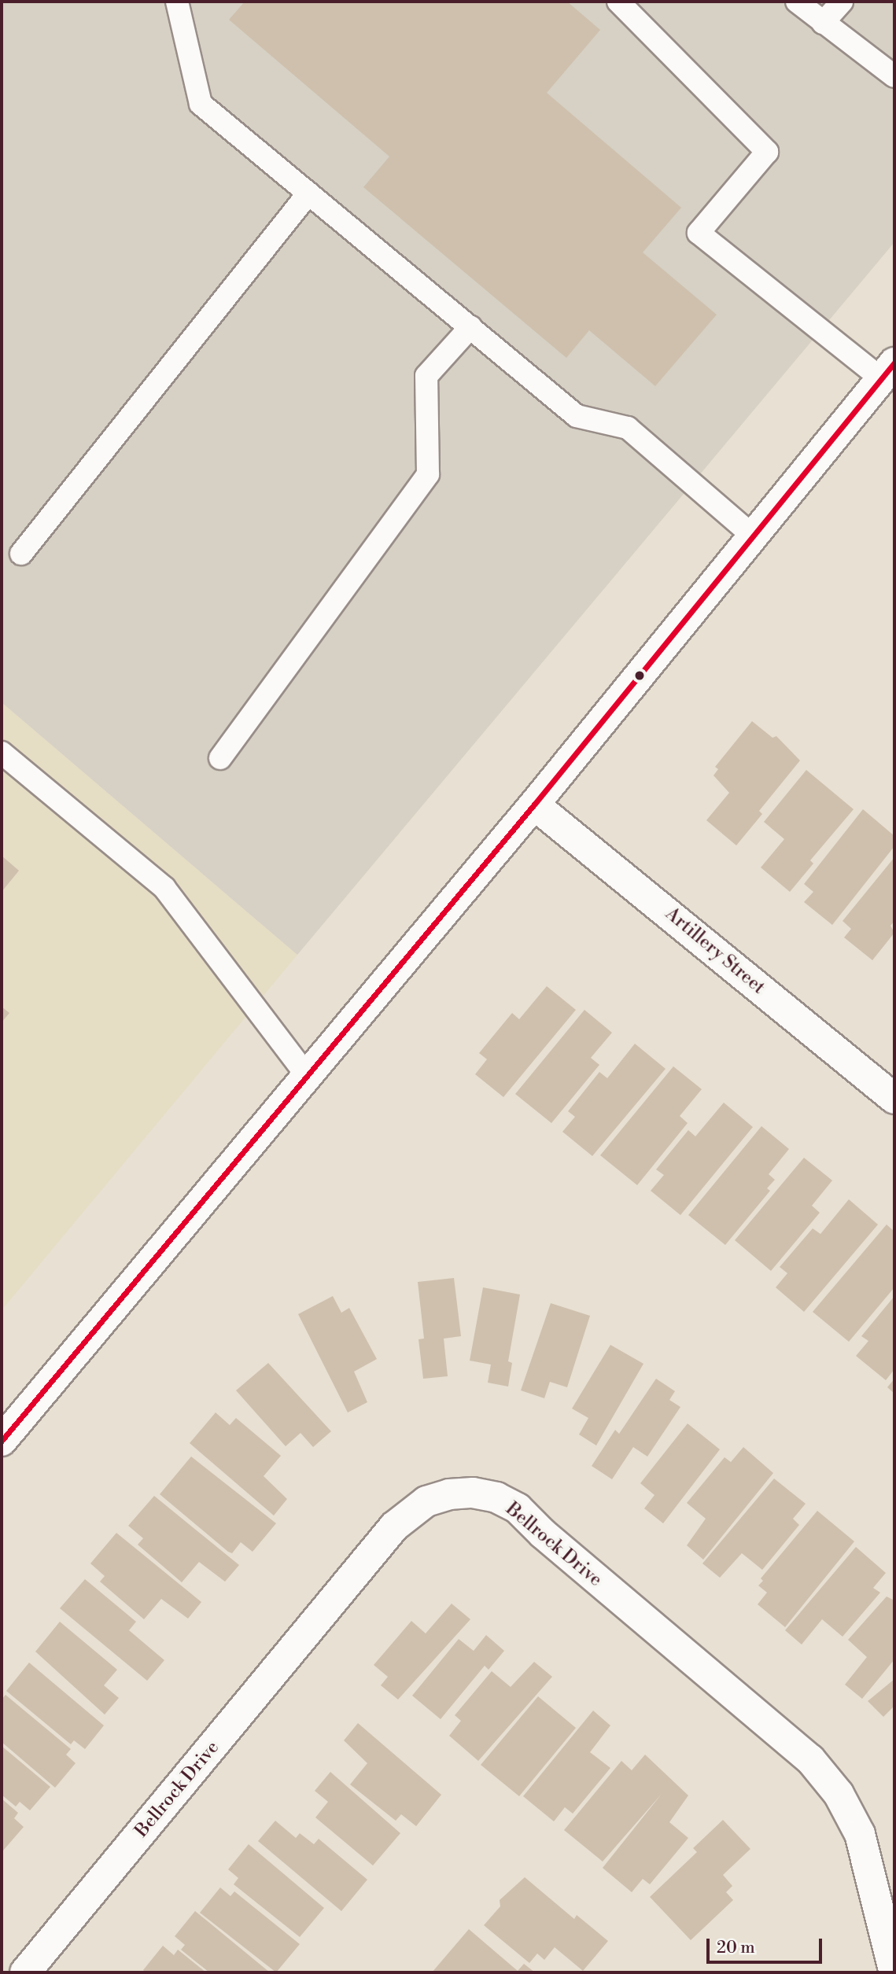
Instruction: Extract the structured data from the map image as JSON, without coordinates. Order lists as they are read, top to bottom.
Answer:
{
  "streets": {
    "street": ["Artillery Street", "Bellrock Drive"]
  },
  "scale_bar": "20 m"
}
